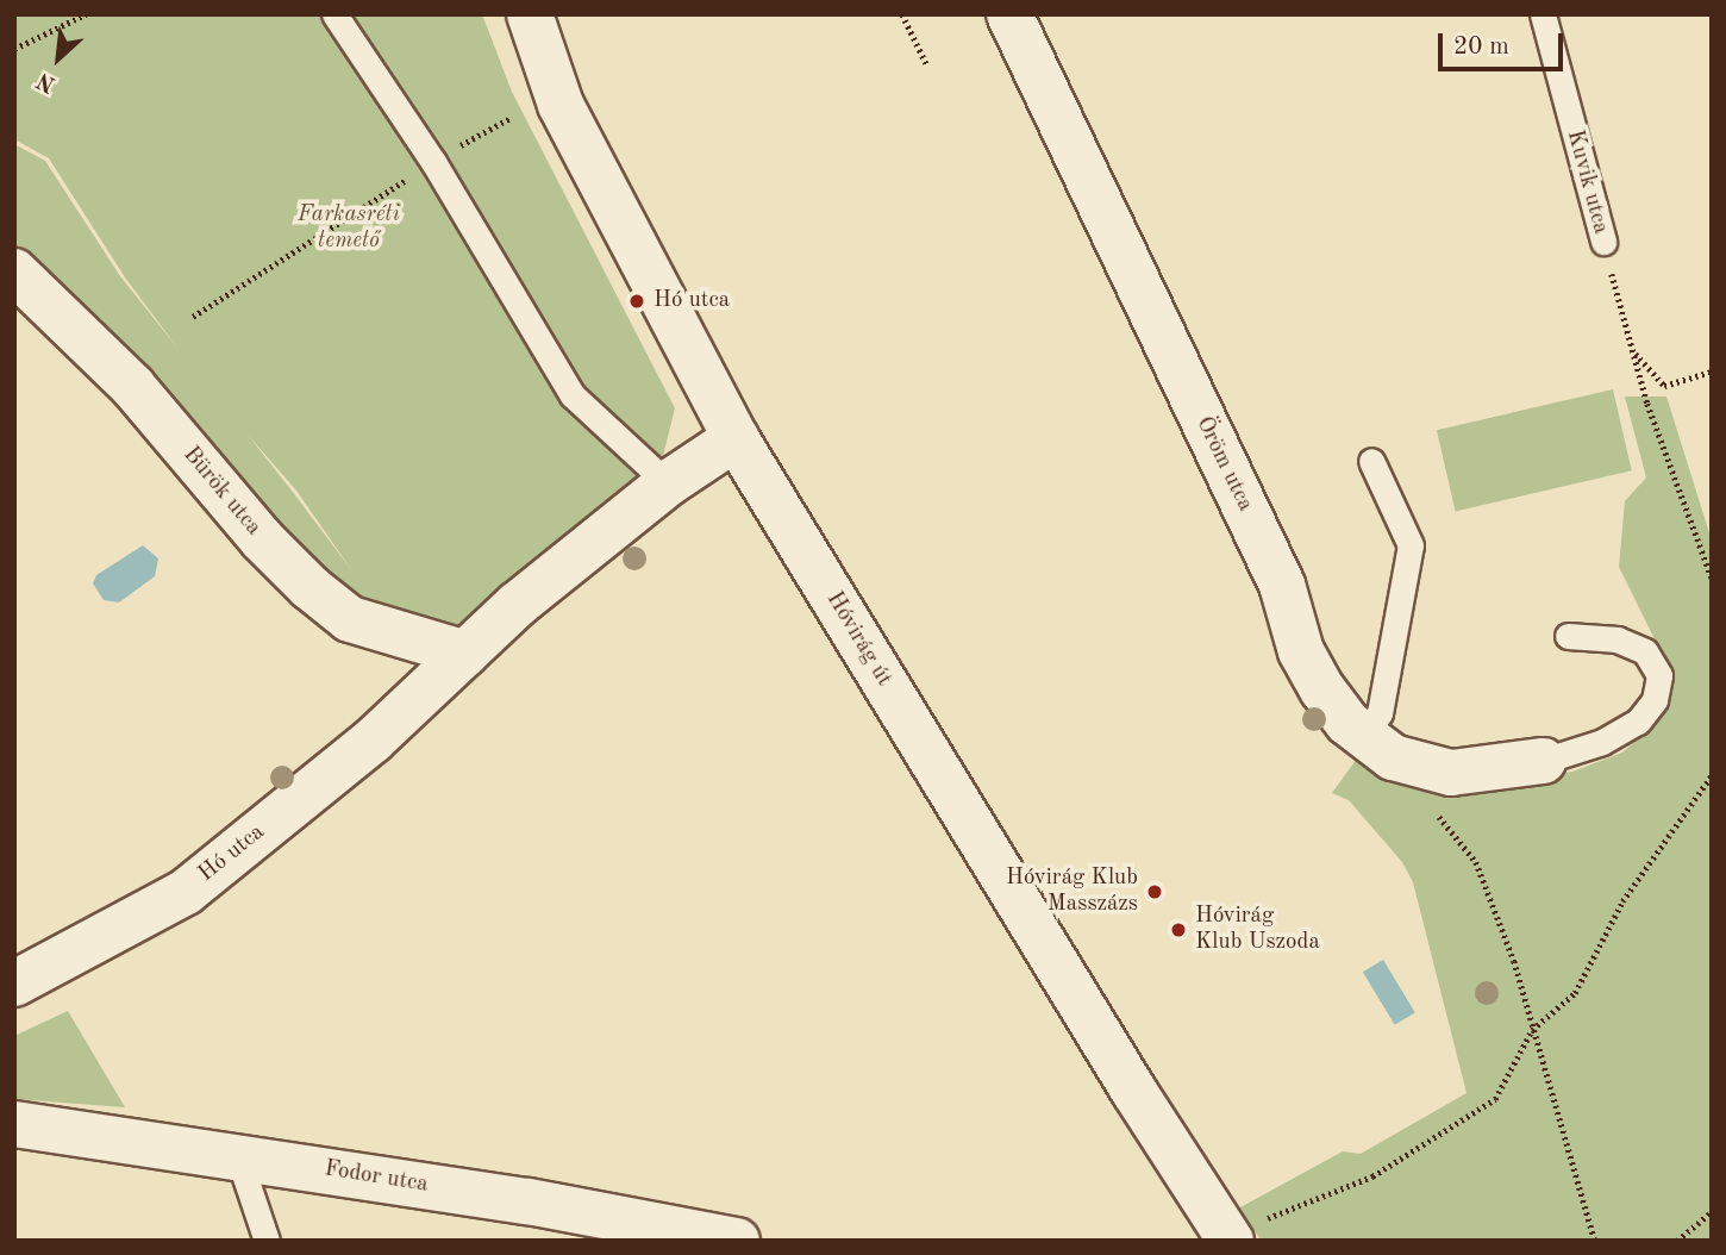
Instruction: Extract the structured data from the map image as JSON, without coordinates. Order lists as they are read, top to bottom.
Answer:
{
  "streets": {
    "street": [
      "Öröm utca",
      "Bürök utca",
      "Hóvirág út",
      "Hó utca",
      "Fodor utca"
    ],
    "lane": ["Kuvik utca"]
  },
  "crossings": [
    ["Bürök utca", "Hó utca"],
    ["Hóvirág út", "Hó utca"]
  ],
  "parks": ["Farkasréti temető"],
  "places": ["Hó utca", "Hóvirág Klub Masszázs", "Hóvirág Klub Uszoda"],
  "scale_bar": "20 m",
  "north": "bottom left"
}
